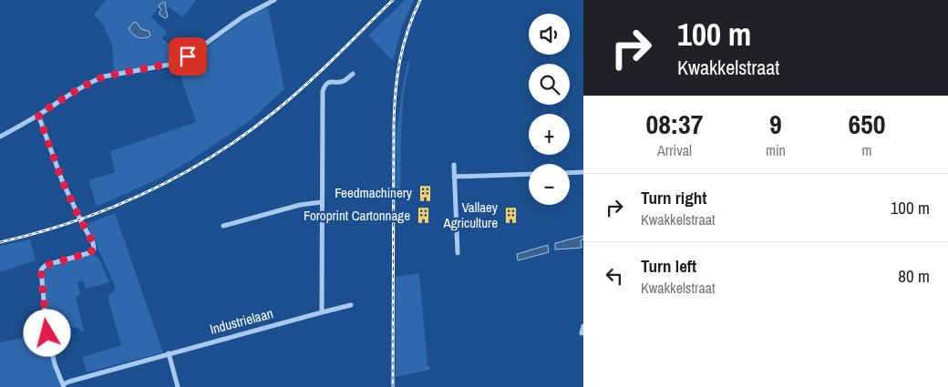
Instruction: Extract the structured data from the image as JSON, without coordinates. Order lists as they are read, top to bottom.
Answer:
{
  "streets": {
    "street": ["Industrielaan"]
  },
  "places": {
    "building": ["Feedmachinery", "Foroprint Cartonnage", "Vallaey Agriculture"]
  },
  "page": {
    "turn": ["100 m", "Kwakkelstraat"],
    "map_buttons": ["+", "−"],
    "eta": [
      "08:37",
      "Arrival",
      "9",
      "min",
      "650",
      "m"
    ],
    "list": [
      {
        "name": "Turn right",
        "note": "Kwakkelstraat",
        "value": "100 m"
      },
      {
        "name": "Turn left",
        "note": "Kwakkelstraat",
        "value": "80 m"
      }
    ]
  }
}
